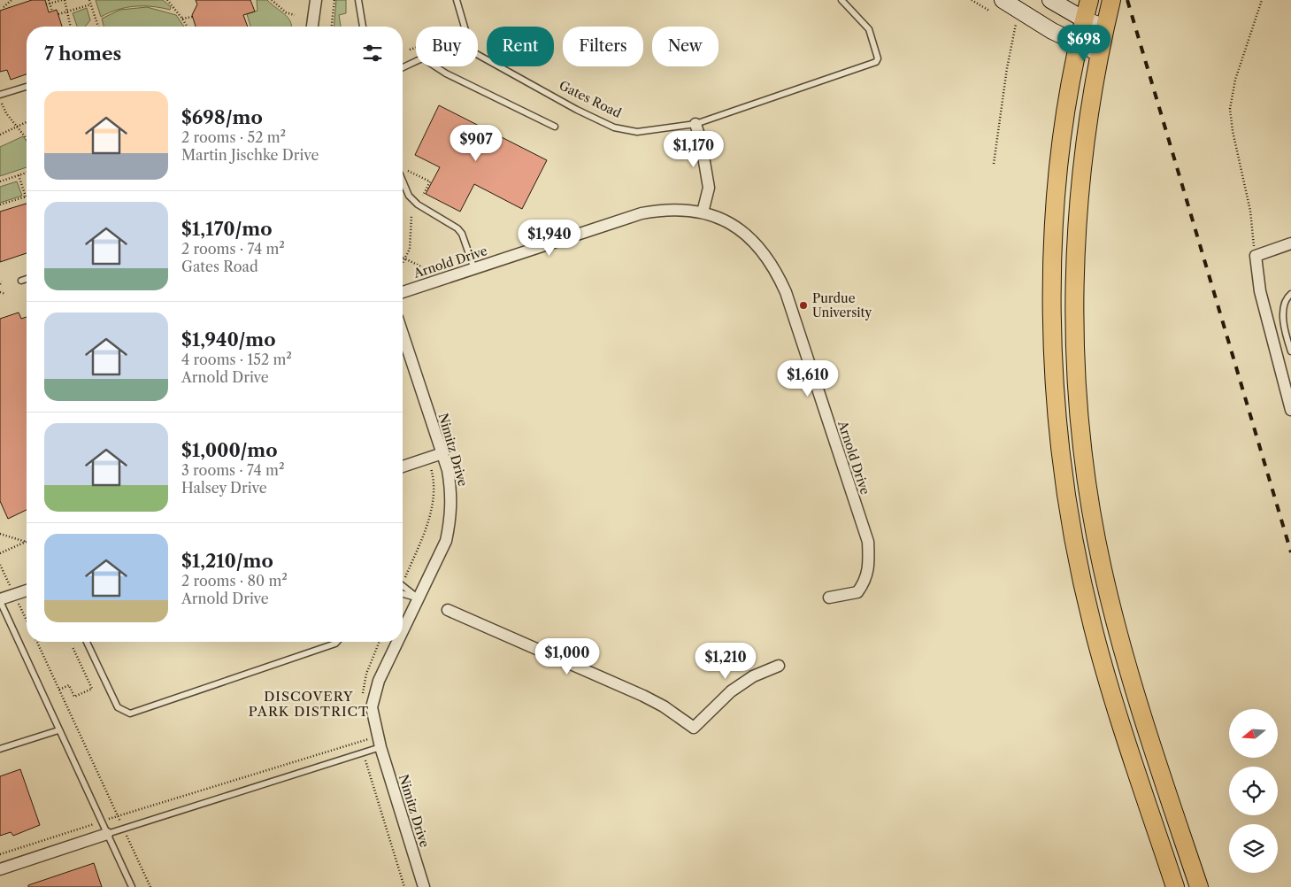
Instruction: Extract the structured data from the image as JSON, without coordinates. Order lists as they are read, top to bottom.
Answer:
{
  "streets": {
    "street": ["Arnold Drive", "Nimitz Drive"],
    "lane": ["Gates Road"]
  },
  "districts": ["DISCOVERY PARK DISTRICT"],
  "places": ["Purdue University"],
  "north": "left",
  "page": {
    "price": [
      "$698",
      "$907",
      "$1,170",
      "$1,940",
      "$1,610",
      "$1,000",
      "$1,210"
    ],
    "chip": [
      "Buy",
      "Rent",
      "Filters",
      "New"
    ],
    "heading": "7 homes",
    "list": [
      {
        "name": "$698/mo",
        "note": "2 rooms · 52 m² · Martin Jischke Drive"
      },
      {
        "name": "$1,170/mo",
        "note": "2 rooms · 74 m² · Gates Road"
      },
      {
        "name": "$1,940/mo",
        "note": "4 rooms · 152 m² · Arnold Drive"
      },
      {
        "name": "$1,000/mo",
        "note": "3 rooms · 74 m² · Halsey Drive"
      },
      {
        "name": "$1,210/mo",
        "note": "2 rooms · 80 m² · Arnold Drive"
      }
    ]
  }
}
